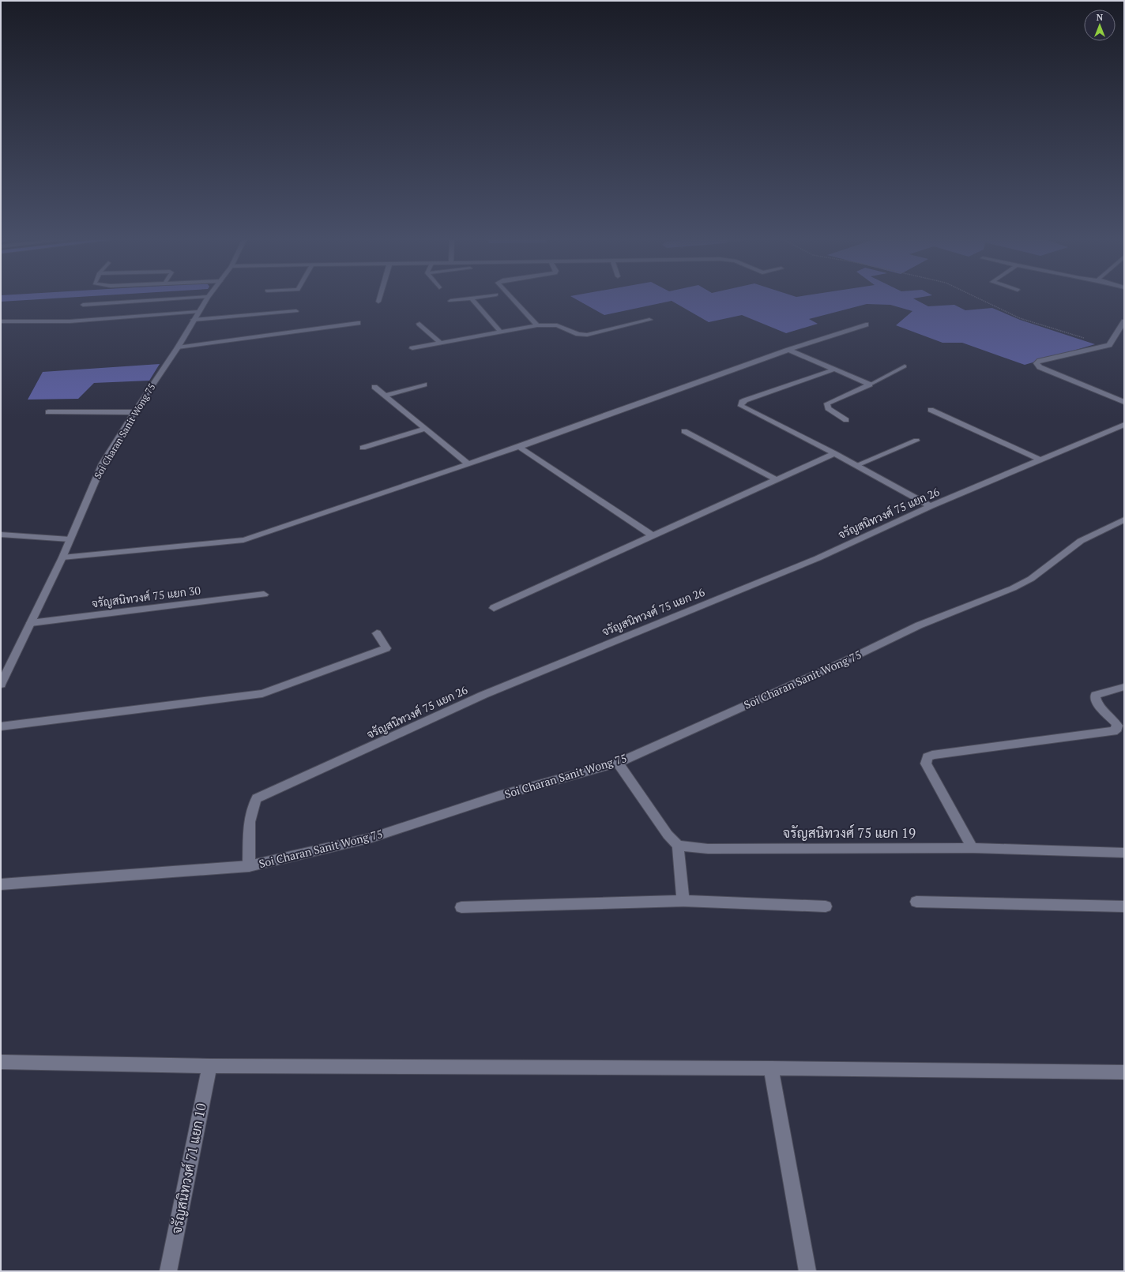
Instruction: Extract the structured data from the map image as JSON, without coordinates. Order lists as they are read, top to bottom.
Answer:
{
  "streets": {
    "street": [
      "Soi Charan Sanit Wong 75",
      "จรัญสนิทวงศ์ 75 แยก 26",
      "จรัญสนิทวงศ์ 75 แยก 30",
      "จรัญสนิทวงศ์ 75 แยก 19",
      "จรัญสนิทวงศ์ 71 แยก 10"
    ]
  },
  "crossings": [
    ["Soi Charan Sanit Wong 75", "จรัญสนิทวงศ์ 75 แยก 26"],
    ["Soi Charan Sanit Wong 75", "จรัญสนิทวงศ์ 75 แยก 30"]
  ],
  "north": "top"
}
